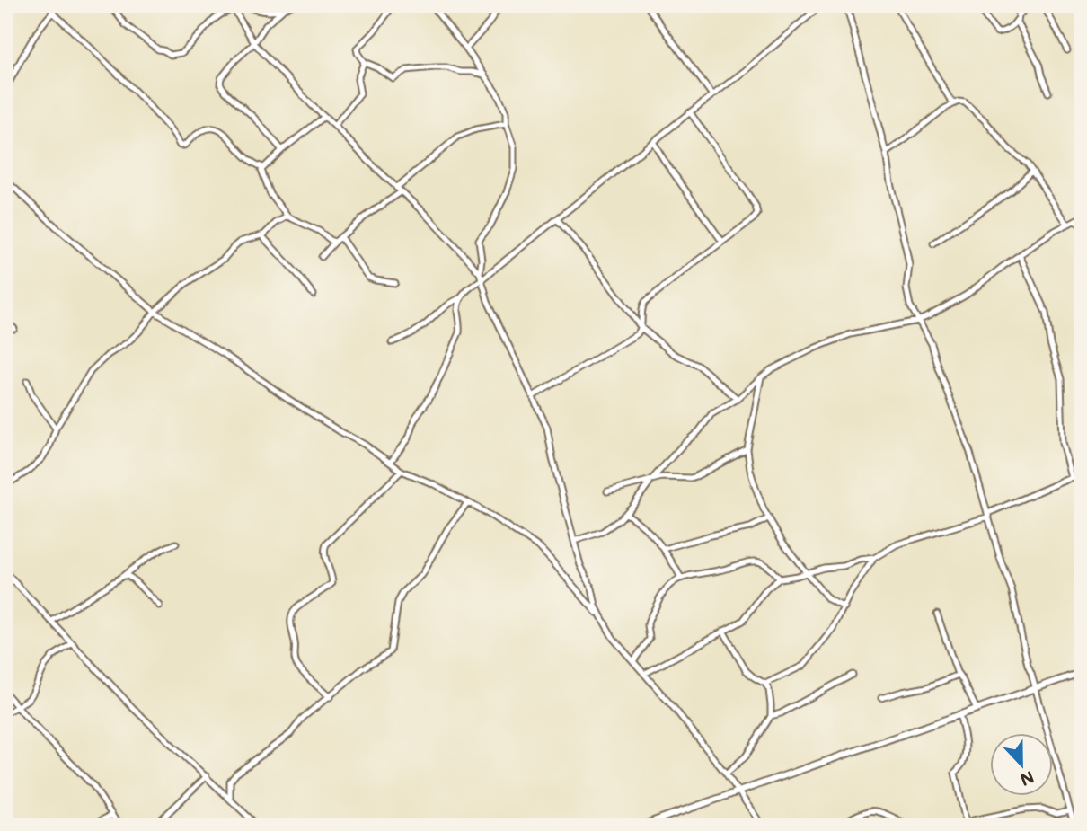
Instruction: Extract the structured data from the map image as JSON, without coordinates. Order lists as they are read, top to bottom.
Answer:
{
  "north": "bottom"
}
